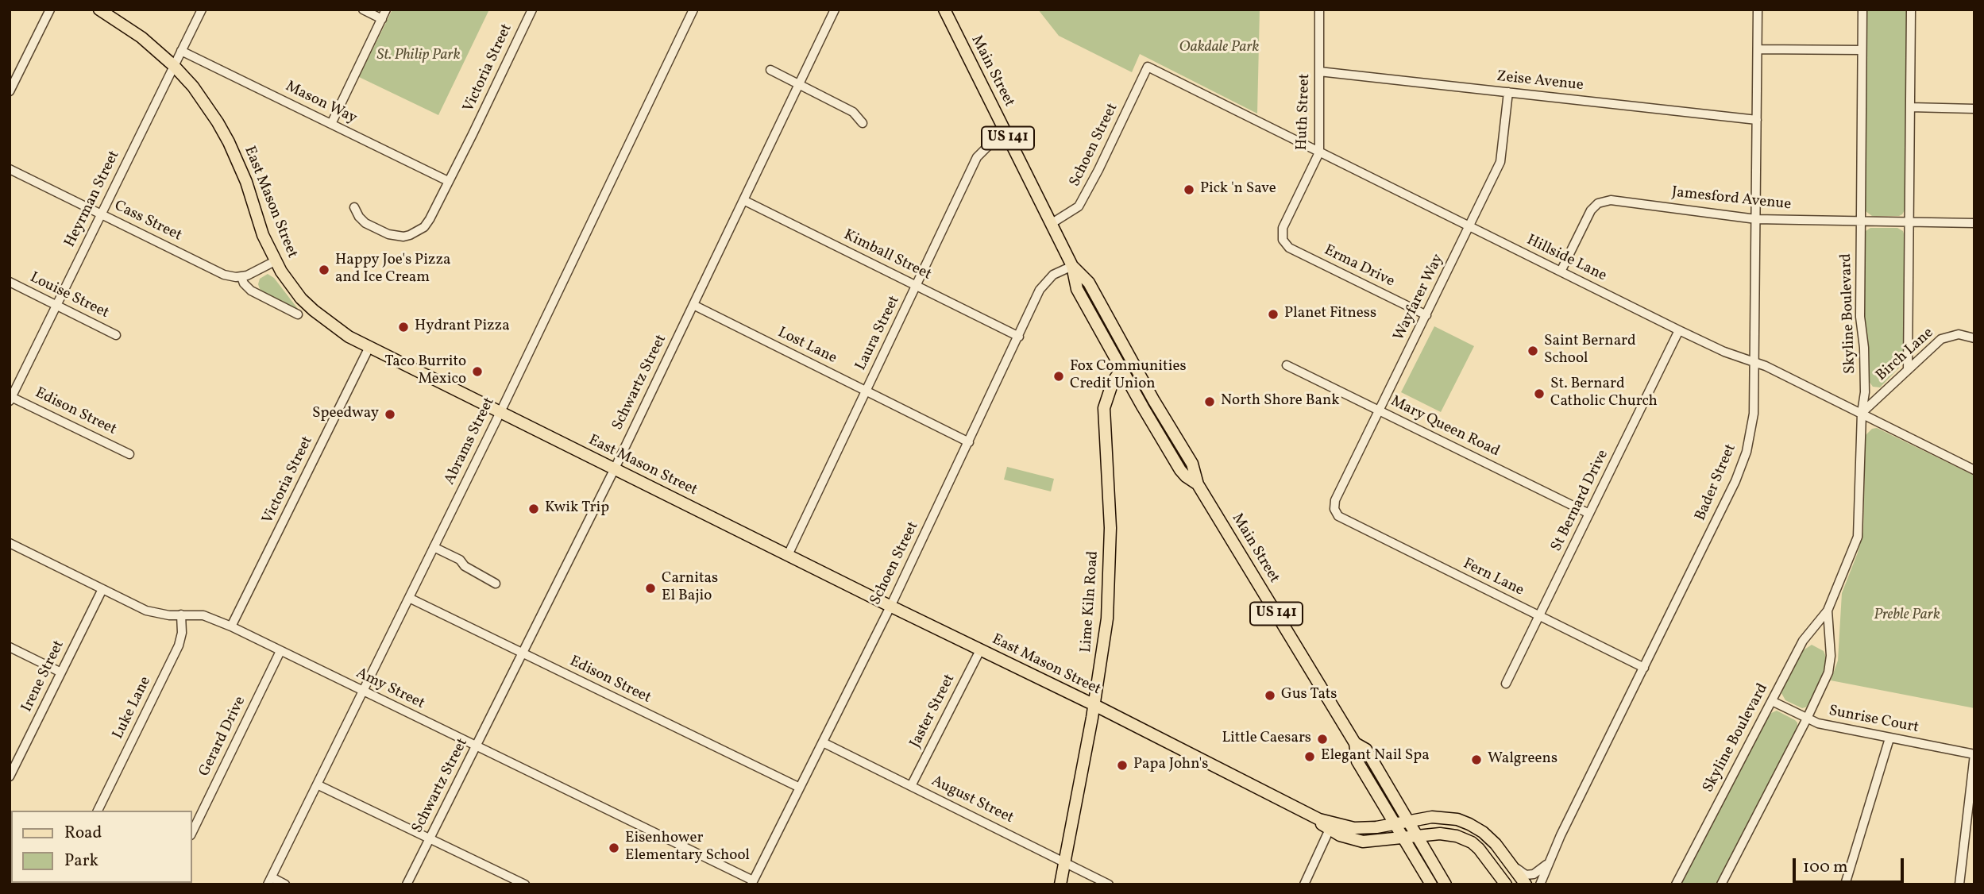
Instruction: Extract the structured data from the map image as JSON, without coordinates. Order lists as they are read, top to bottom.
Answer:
{
  "streets": {
    "main road": [
      "Main Street",
      "US 141",
      "East Mason Street",
      "Lime Kiln Road"
    ],
    "street": [
      "Victoria Street",
      "Zeise Avenue",
      "Mason Way",
      "Huth Street",
      "Schoen Street",
      "Heyrman Street",
      "Jamesford Avenue",
      "Cass Street",
      "Kimball Street",
      "Hillside Lane",
      "Erma Drive",
      "Louise Street",
      "Wayfarer Way",
      "Skyline Boulevard",
      "Laura Street",
      "Lost Lane",
      "Birch Lane",
      "Schwartz Street",
      "Edison Street",
      "Mary Queen Road",
      "Abrams Street",
      "Bader Street",
      "St Bernard Drive",
      "Fern Lane",
      "Irene Street",
      "Amy Street",
      "Luke Lane",
      "Jaster Street",
      "Sunrise Court",
      "Gerard Drive",
      "August Street"
    ]
  },
  "crossings": [
    ["Victoria Street", "Mason Way"],
    ["Victoria Street", "East Mason Street"],
    ["Victoria Street", "Amy Street"],
    ["Main Street", "Schoen Street"],
    ["Main Street", "East Mason Street"],
    ["Main Street", "Laura Street"],
    ["Main Street", "Lime Kiln Road"],
    ["Zeise Avenue", "Huth Street"],
    ["Zeise Avenue", "Wayfarer Way"],
    ["Zeise Avenue", "Bader Street"],
    ["Mason Way", "Heyrman Street"],
    ["Huth Street", "Hillside Lane"],
    ["Huth Street", "Erma Drive"],
    ["Schoen Street", "East Mason Street"],
    ["Schoen Street", "Kimball Street"],
    ["Schoen Street", "Hillside Lane"],
    ["Schoen Street", "Lost Lane"],
    ["Schoen Street", "Edison Street"],
    ["Schoen Street", "Amy Street"],
    ["Schoen Street", "August Street"],
    ["Heyrman Street", "East Mason Street"],
    ["Heyrman Street", "Cass Street"],
    ["Heyrman Street", "Louise Street"],
    ["Heyrman Street", "Edison Street"],
    ["Jamesford Avenue", "Hillside Lane"],
    ["Jamesford Avenue", "Skyline Boulevard"],
    ["Jamesford Avenue", "Bader Street"],
    ["East Mason Street", "Laura Street"],
    ["East Mason Street", "Schwartz Street"],
    ["East Mason Street", "Abrams Street"],
    ["East Mason Street", "Lime Kiln Road"],
    ["East Mason Street", "Jaster Street"],
    ["Kimball Street", "Laura Street"],
    ["Kimball Street", "Schwartz Street"],
    ["Hillside Lane", "Wayfarer Way"],
    ["Hillside Lane", "Skyline Boulevard"],
    ["Hillside Lane", "Birch Lane"],
    ["Hillside Lane", "Bader Street"],
    ["Hillside Lane", "St Bernard Drive"],
    ["Erma Drive", "Wayfarer Way"],
    ["Wayfarer Way", "Mary Queen Road"],
    ["Wayfarer Way", "Fern Lane"],
    ["Skyline Boulevard", "Birch Lane"],
    ["Skyline Boulevard", "Sunrise Court"],
    ["Laura Street", "Lost Lane"],
    ["Lost Lane", "Schwartz Street"],
    ["Schwartz Street", "Edison Street"],
    ["Schwartz Street", "Amy Street"],
    ["Edison Street", "Abrams Street"],
    ["Mary Queen Road", "St Bernard Drive"],
    ["Abrams Street", "Amy Street"],
    ["Bader Street", "Fern Lane"],
    ["St Bernard Drive", "Fern Lane"],
    ["Lime Kiln Road", "August Street"],
    ["Irene Street", "Amy Street"],
    ["Amy Street", "Luke Lane"],
    ["Amy Street", "Gerard Drive"],
    ["Jaster Street", "August Street"]
  ],
  "parks": ["Oakdale Park", "St. Philip Park", "Preble Park"],
  "places": [
    "Pick 'n Save",
    "Happy Joe's Pizza and Ice Cream",
    "Planet Fitness",
    "Hydrant Pizza",
    "Saint Bernard School",
    "Taco Burrito Mexico",
    "Fox Communities Credit Union",
    "St. Bernard Catholic Church",
    "North Shore Bank",
    "Speedway",
    "Kwik Trip",
    "Carnitas El Bajio",
    "Gus Tats",
    "Little Caesars",
    "Elegant Nail Spa",
    "Walgreens",
    "Papa John's",
    "Eisenhower Elementary School"
  ],
  "legend": ["Road", "Park"],
  "scale_bar": "100 m"
}
